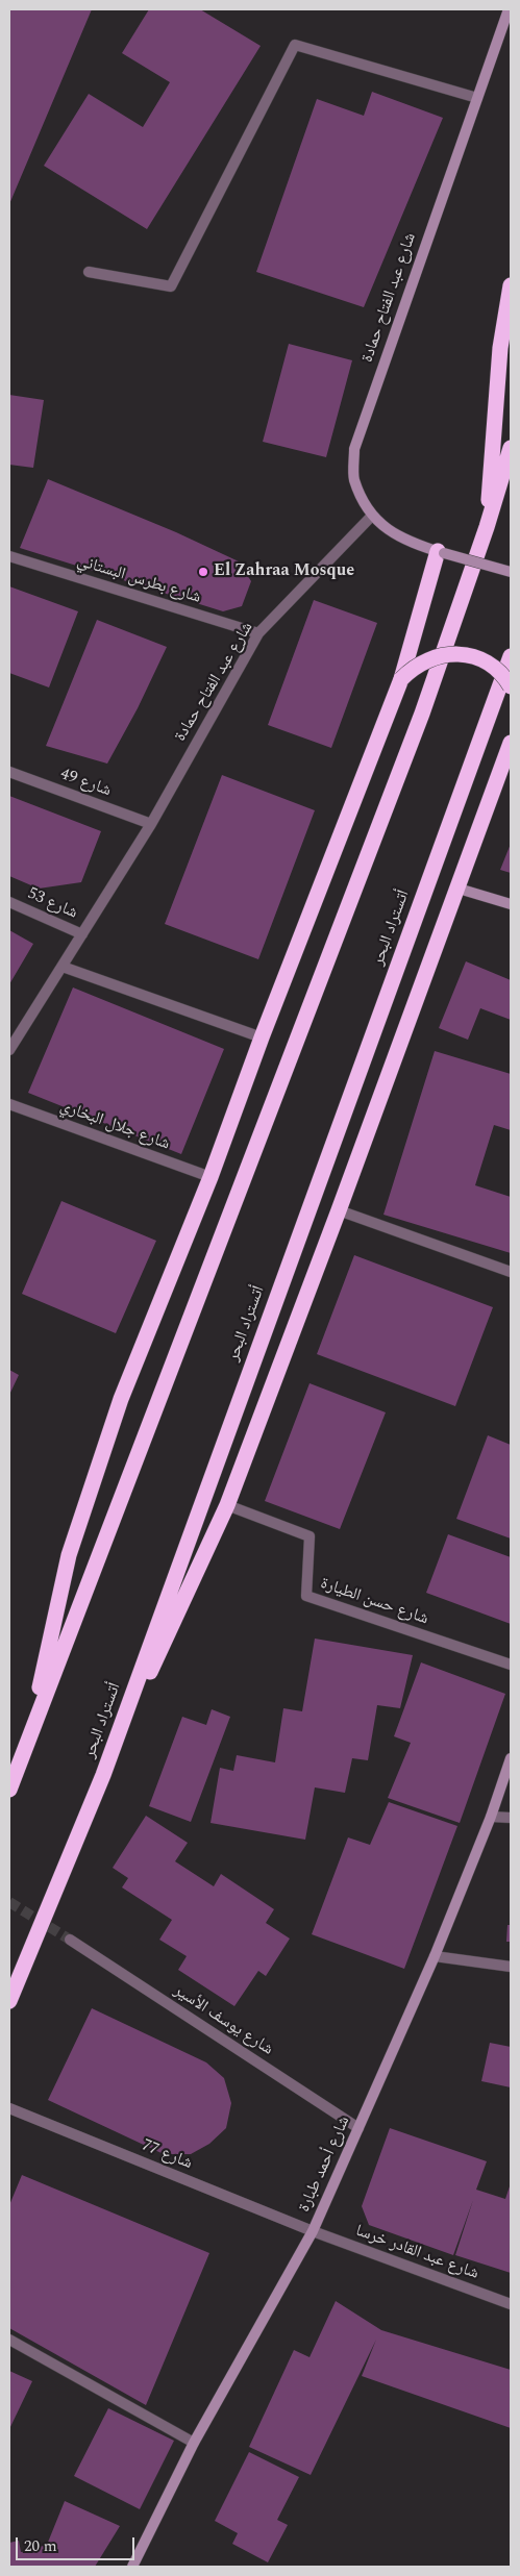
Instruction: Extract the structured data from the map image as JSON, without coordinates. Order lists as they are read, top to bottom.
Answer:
{
  "streets": {
    "highway": ["أتستراد البحر"],
    "street": [
      "شارع عبد الفتاح حمادة",
      "شارع بطرس البستاني",
      "شارع 49",
      "شارع 53",
      "شارع جلال البخاري",
      "شارع حسن الطيارة",
      "شارع يوسف الأسير",
      "شارع 77",
      "شارع أحمد طبارة",
      "شارع عبد القادر خرسا"
    ]
  },
  "crossings": [
    ["شارع عبد الفتاح حمادة", "شارع بطرس البستاني"],
    ["شارع عبد الفتاح حمادة", "شارع 49"],
    ["شارع عبد الفتاح حمادة", "شارع 53"],
    ["شارع يوسف الأسير", "شارع أحمد طبارة"],
    ["شارع 77", "شارع أحمد طبارة"],
    ["شارع 77", "شارع عبد القادر خرسا"],
    ["شارع أحمد طبارة", "شارع عبد القادر خرسا"]
  ],
  "places": ["El Zahraa Mosque"],
  "scale_bar": "20 m"
}
